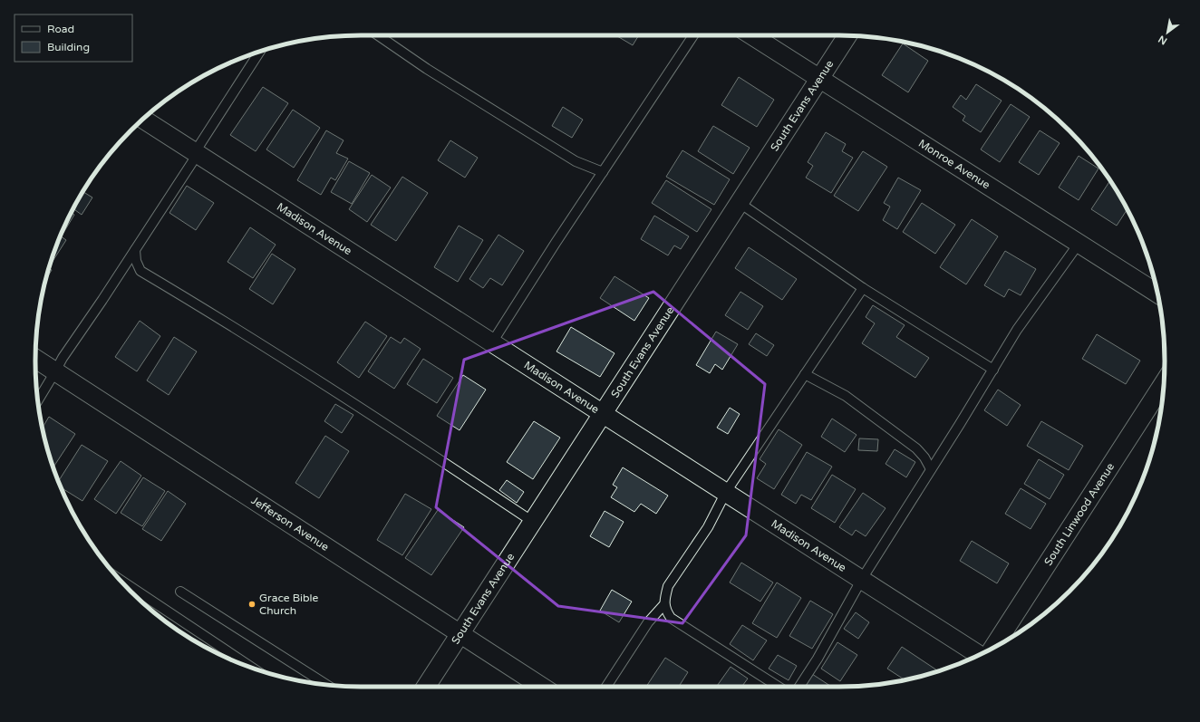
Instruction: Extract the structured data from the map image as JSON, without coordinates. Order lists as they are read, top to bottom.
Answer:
{
  "streets": {
    "street": [
      "South Evans Avenue",
      "Monroe Avenue",
      "Madison Avenue",
      "South Linwood Avenue",
      "Jefferson Avenue"
    ]
  },
  "crossings": [
    ["South Evans Avenue", "Monroe Avenue"],
    ["South Evans Avenue", "Madison Avenue"],
    ["South Evans Avenue", "Jefferson Avenue"]
  ],
  "places": ["Grace Bible Church"],
  "legend": ["Road", "Building"],
  "north": "bottom left"
}
